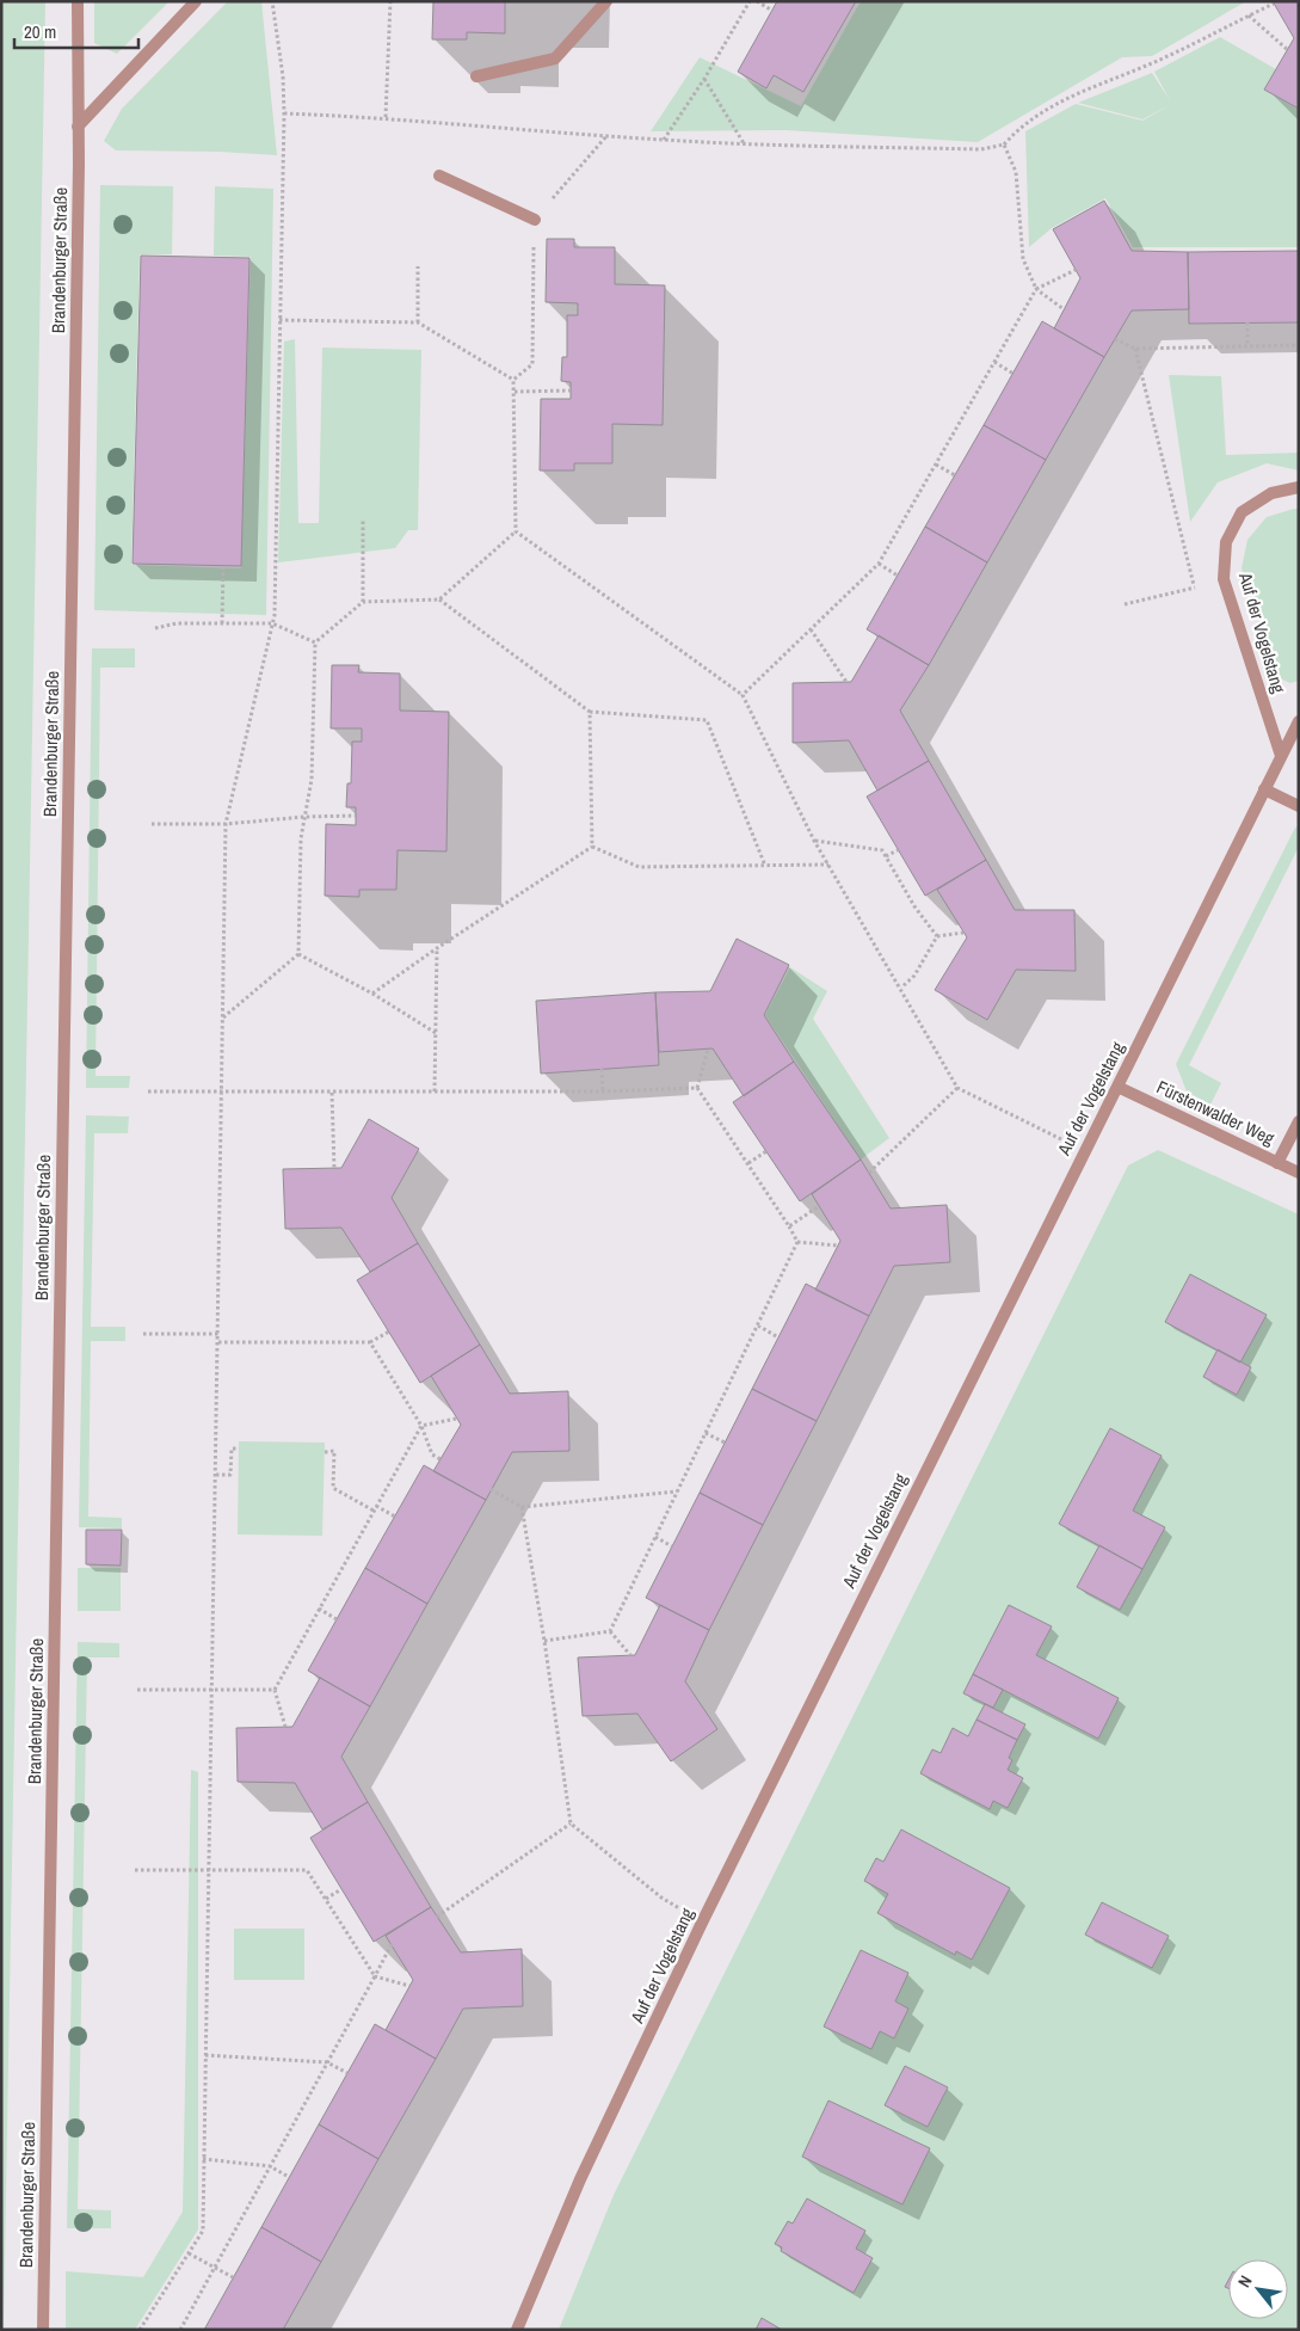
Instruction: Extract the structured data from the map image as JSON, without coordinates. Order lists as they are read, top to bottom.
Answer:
{
  "streets": {
    "street": ["Brandenburger Straße", "Auf der Vogelstang", "Fürstenwalder Weg"]
  },
  "crossings": [
    ["Auf der Vogelstang", "Fürstenwalder Weg"]
  ],
  "scale_bar": "20 m",
  "north": "top left"
}
